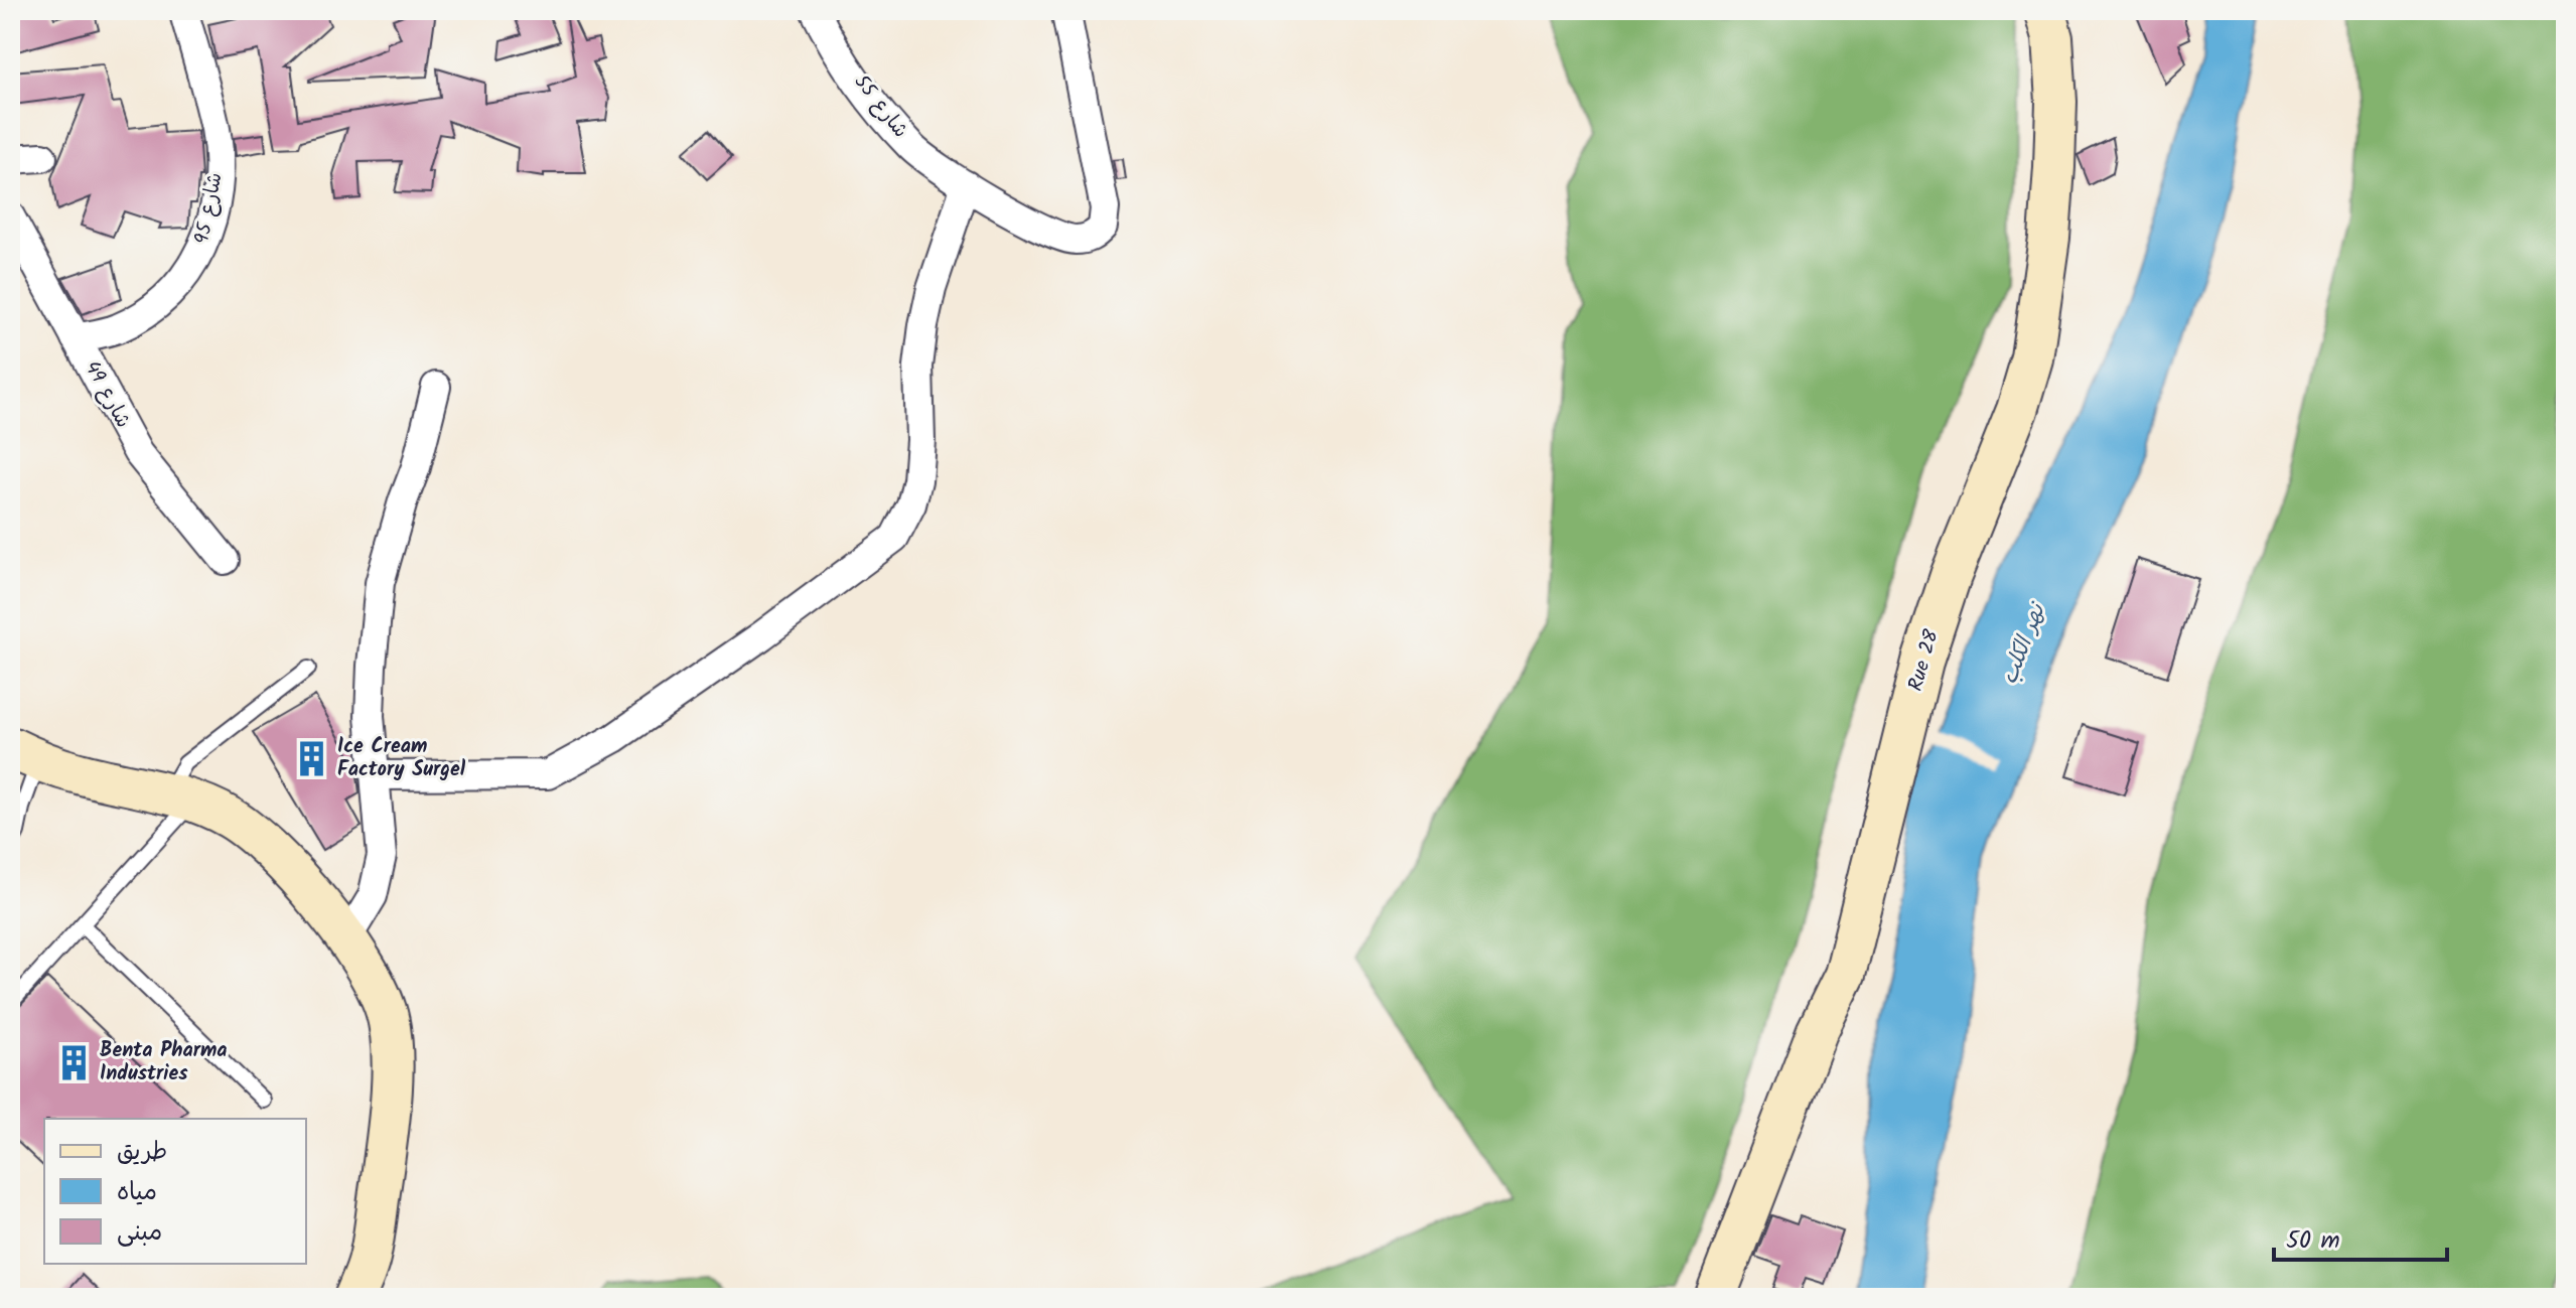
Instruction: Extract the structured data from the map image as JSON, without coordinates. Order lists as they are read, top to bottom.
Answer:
{
  "streets": {
    "street": [
      "شارع 55",
      "شارع 95",
      "شارع 49",
      "Rue 28"
    ]
  },
  "crossings": [
    ["شارع 95", "شارع 49"]
  ],
  "water": ["نهر الكلب"],
  "places": {
    "building": ["Ice Cream Factory Surgel", "Benta Pharma Industries"]
  },
  "legend": ["طريق", "مياه", "مبنى"],
  "scale_bar": "50 m"
}
